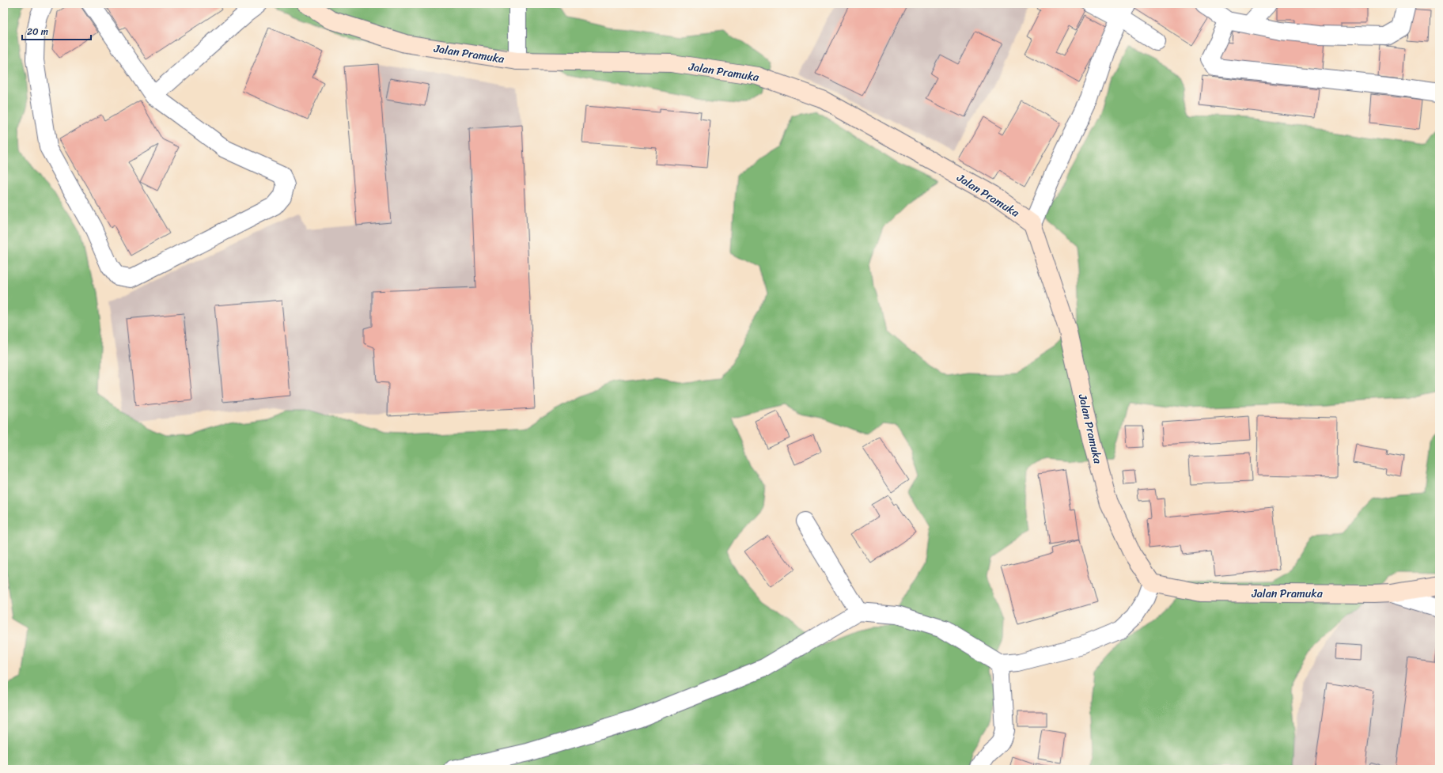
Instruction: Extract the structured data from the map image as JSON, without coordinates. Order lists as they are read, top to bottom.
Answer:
{
  "streets": {
    "main road": ["Jalan Pramuka"]
  },
  "scale_bar": "20 m"
}
